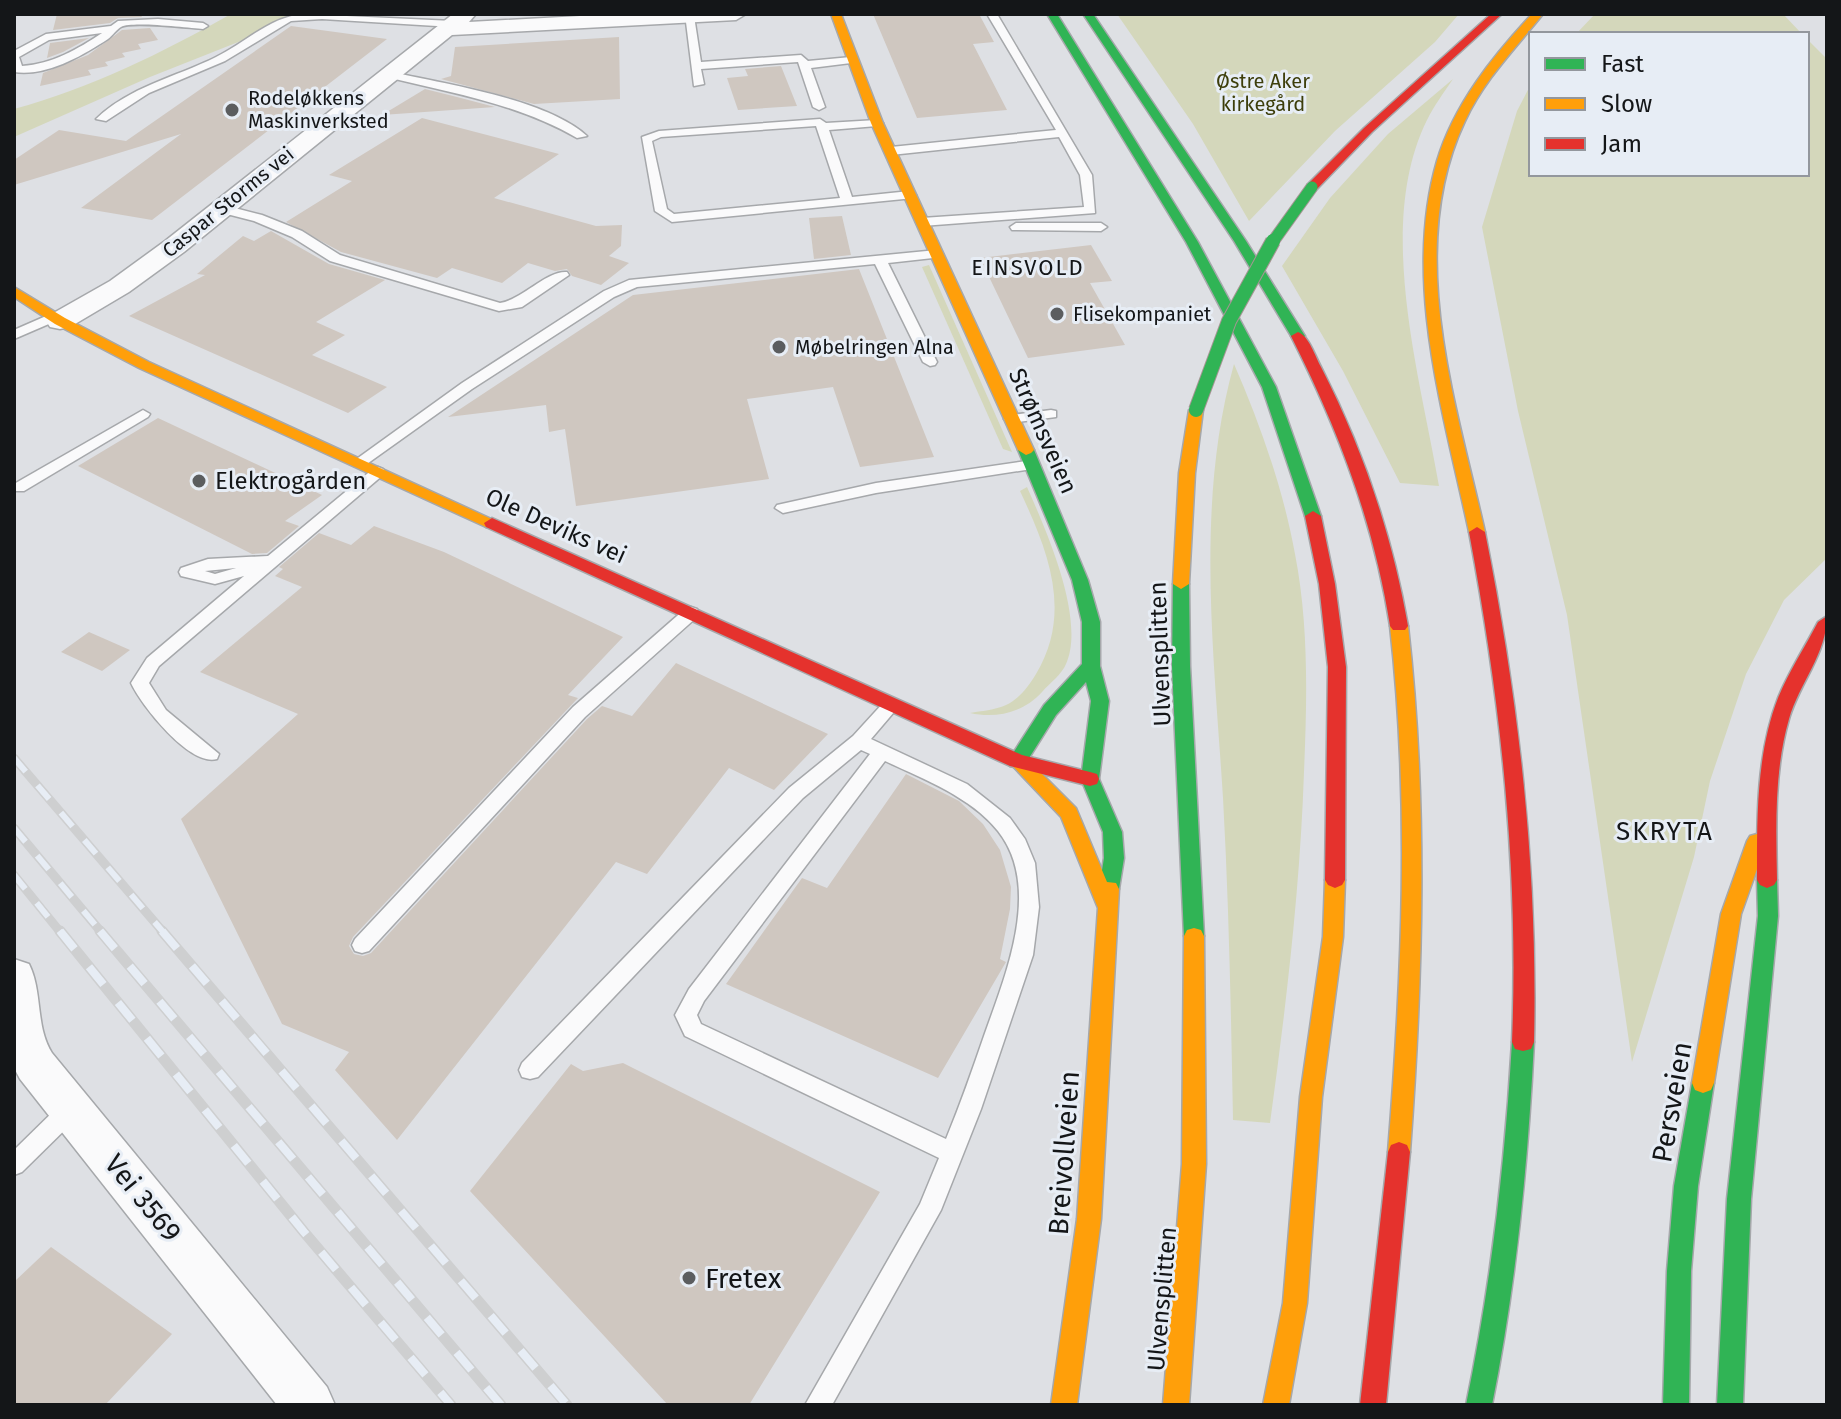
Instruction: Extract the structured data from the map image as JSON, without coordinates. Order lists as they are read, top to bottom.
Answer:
{
  "streets": {
    "main road": [
      "Strømsveien",
      "Ole Deviks vei",
      "Ulvensplitten",
      "Persveien",
      "Breivollveien"
    ],
    "street": ["Caspar Storms vei", "Vei 3569"]
  },
  "crossings": [
    ["Caspar Storms vei", "Ole Deviks vei"],
    ["Strømsveien", "Ole Deviks vei"],
    ["Strømsveien", "Breivollveien"],
    ["Ole Deviks vei", "Breivollveien"]
  ],
  "districts": ["EINSVOLD", "SKRYTA"],
  "parks": ["Østre Aker kirkegård"],
  "places": [
    "Rodeløkkens Maskinverksted",
    "Flisekompaniet",
    "Møbelringen Alna",
    "Elektrogården",
    "Fretex"
  ],
  "legend": ["Fast", "Slow", "Jam"]
}
